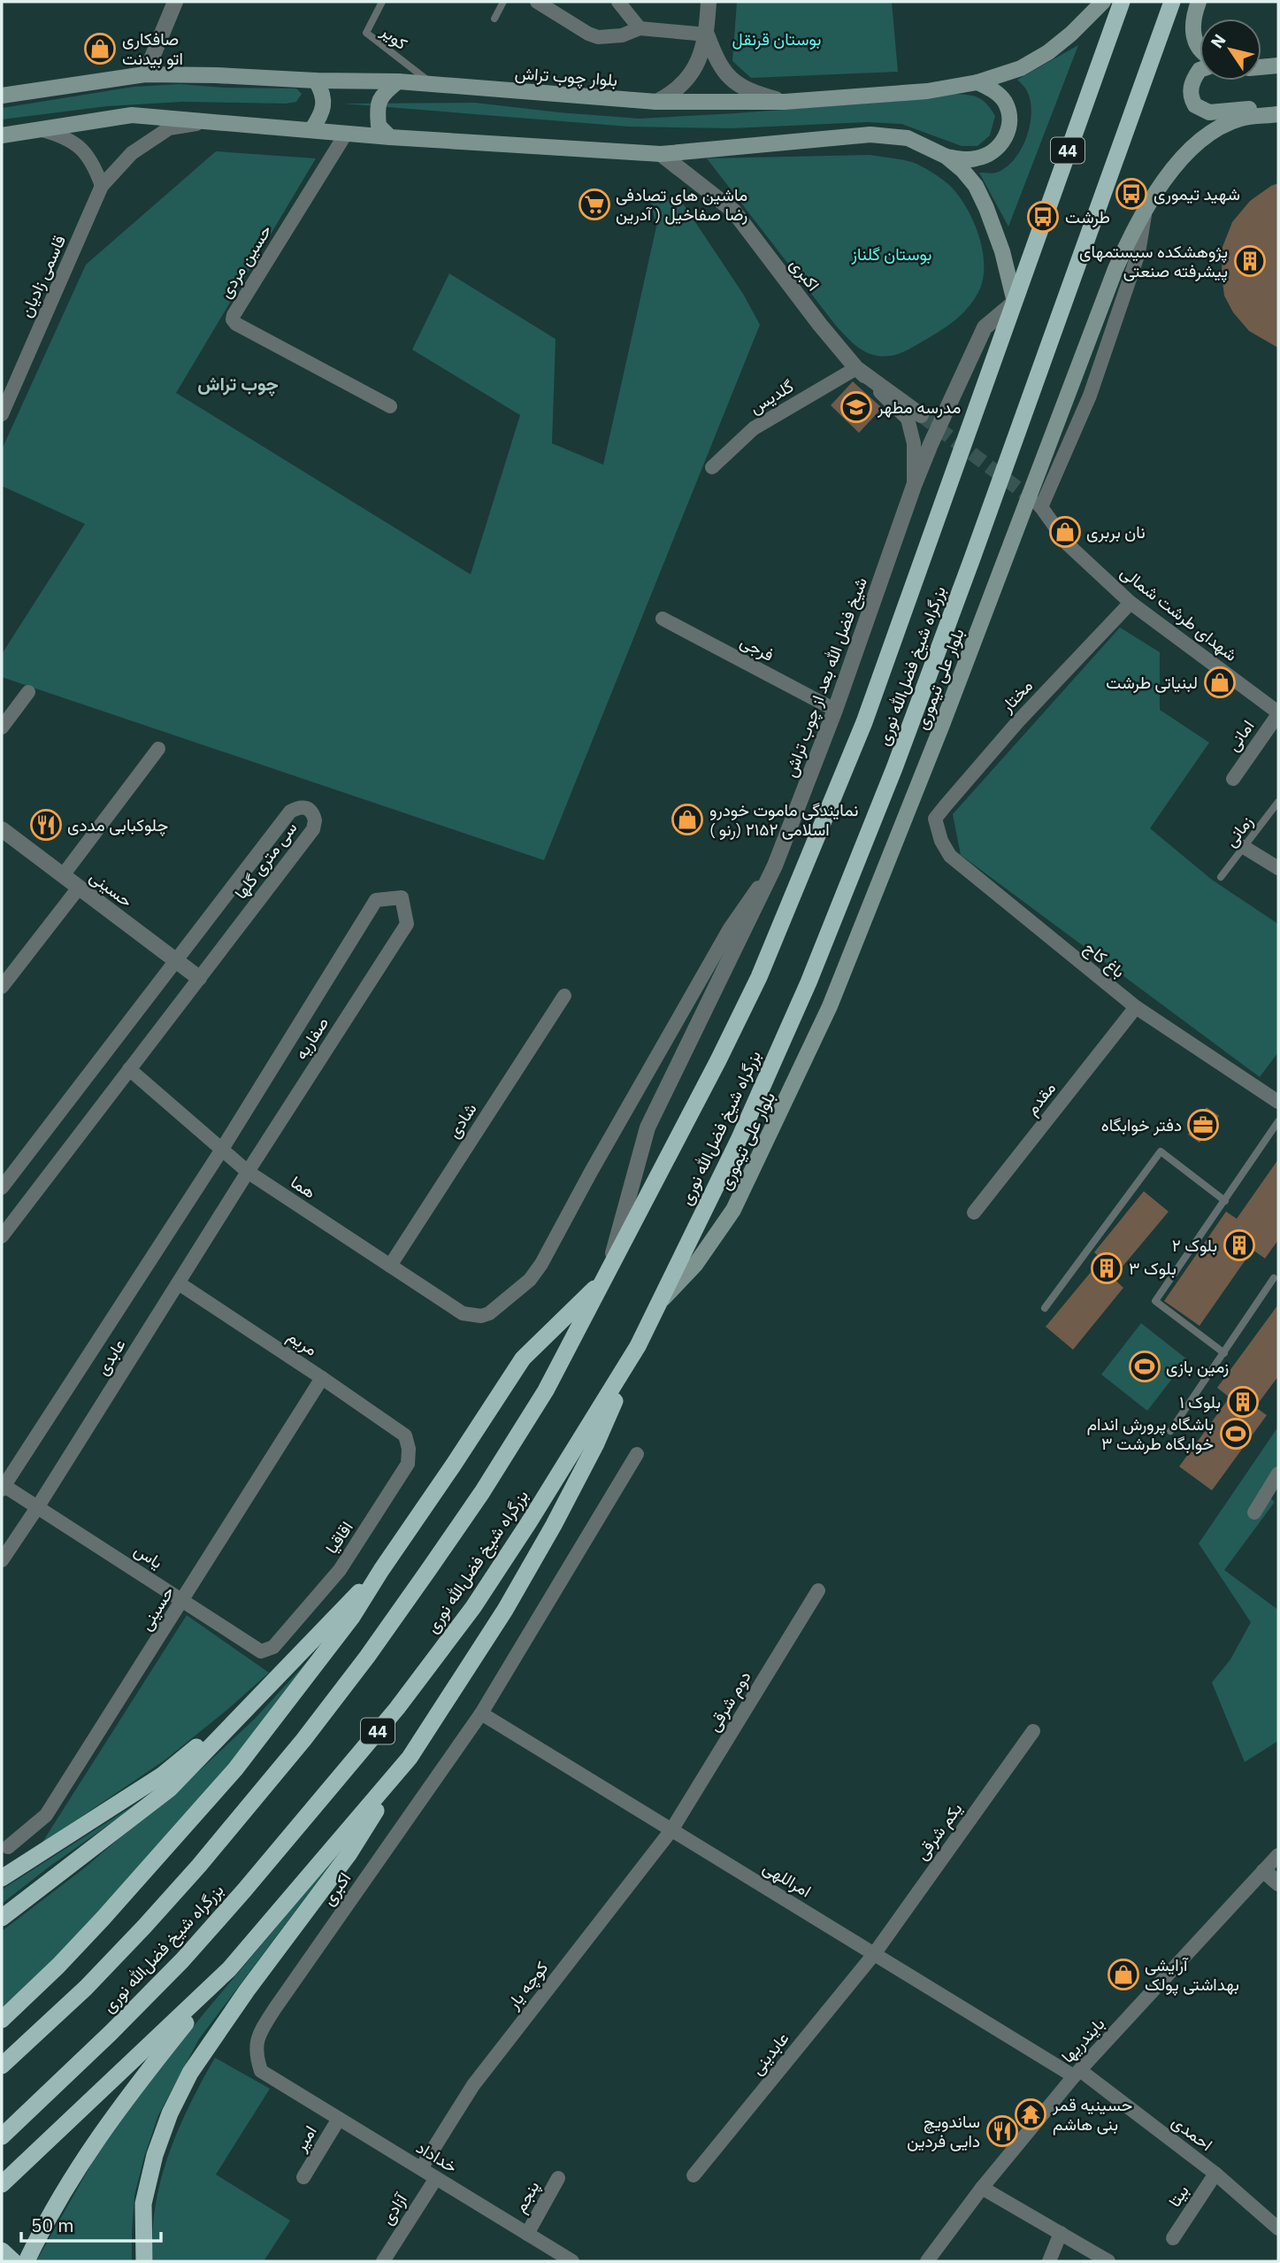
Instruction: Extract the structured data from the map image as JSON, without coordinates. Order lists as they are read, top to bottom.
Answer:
{
  "streets": {
    "highway": ["44", "بزرگراه شیخ فضل‌الله نوری"],
    "main road": ["بلوار چوب‌ تراش", "بلوار علی تیموری"],
    "street": [
      "حسین مردی",
      "اکبری",
      "قاسمی زادیان",
      "گلدیس",
      "شهدای طرشت شمالی",
      "فرجی",
      "شیخ فضل الله بعد از چوب تراش",
      "مختار",
      "امانی",
      "سی متری گلها",
      "حسینی",
      "باغ کاج",
      "صفاریه",
      "مقدم",
      "شادی",
      "هما",
      "مریم",
      "عابدی",
      "اقاقیا",
      "یاس",
      "دوم شرقی",
      "یکم شرقی",
      "امراللهی",
      "کوچه یار",
      "بایندریها",
      "عابدینی",
      "احمدی",
      "امیر",
      "خداداد",
      "بیتا",
      "پنجم",
      "آزادی"
    ],
    "lane": ["کویر", "زمانی"]
  },
  "crossings": [
    ["کویر", "بلوار چوب‌ تراش"],
    ["اکبری", "گلدیس"],
    ["اکبری", "امراللهی"],
    ["اکبری", "خداداد"],
    ["شهدای طرشت شمالی", "بلوار علی تیموری"],
    ["شهدای طرشت شمالی", "مختار"],
    ["شهدای طرشت شمالی", "امانی"],
    ["فرجی", "شیخ فضل الله بعد از چوب تراش"],
    ["بزرگراه شیخ فضل‌الله نوری", "شیخ فضل الله بعد از چوب تراش"],
    ["بزرگراه شیخ فضل‌الله نوری", "بلوار علی تیموری"],
    ["شیخ فضل الله بعد از چوب تراش", "هما"],
    ["مختار", "باغ کاج"],
    ["سی متری گلها", "حسینی"],
    ["سی متری گلها", "هما"],
    ["حسینی", "مریم"],
    ["حسینی", "یاس"],
    ["باغ کاج", "مقدم"],
    ["صفاریه", "هما"],
    ["صفاریه", "عابدی"],
    ["شادی", "هما"],
    ["هما", "عابدی"],
    ["مریم", "عابدی"],
    ["مریم", "اقاقیا"],
    ["عابدی", "یاس"],
    ["اقاقیا", "یاس"],
    ["دوم شرقی", "امراللهی"],
    ["دوم شرقی", "کوچه یار"],
    ["یکم شرقی", "امراللهی"],
    ["یکم شرقی", "عابدینی"],
    ["امراللهی", "کوچه یار"],
    ["امراللهی", "بایندریها"],
    ["امراللهی", "عابدینی"],
    ["امراللهی", "احمدی"],
    ["کوچه یار", "خداداد"],
    ["بایندریها", "احمدی"],
    ["احمدی", "بیتا"],
    ["امیر", "خداداد"],
    ["خداداد", "پنجم"],
    ["خداداد", "آزادی"]
  ],
  "districts": ["چوب تراش"],
  "parks": ["بوستان قرنقل", "بوستان گلناز"],
  "places": {
    "shop": [
      "صافکاری اتو بیدنت",
      "نان بربری",
      "لبنیاتی طرشت",
      "نمایندگی ماموت خودرو ( رنو) اسلامی ۲۱۵۲",
      "آرایشی بهداشتی پولک"
    ],
    "bus stop": ["شهید تیموری", "طرشت"],
    "supermarket": ["ماشین های تصادفی رضا صفاخیل ( آدرین"],
    "building": [
      "پژوهشکده سیستمهای پیشرفته صنعتی",
      "بلوک ۲",
      "بلوک ۳",
      "بلوک ۱"
    ],
    "school or university": ["مدرسه مطهر"],
    "restaurant": ["چلوکبابی مددی", "ساندویچ دایی فردین"],
    "office": ["دفتر خوابگاه"],
    "sports": ["زمین بازی", "باشگاه پرورش اندام خوابگاه طرشت ۳"],
    "temple": ["حسینیه قمر بنی هاشم"]
  },
  "scale_bar": "50 m",
  "north": "top left"
}
